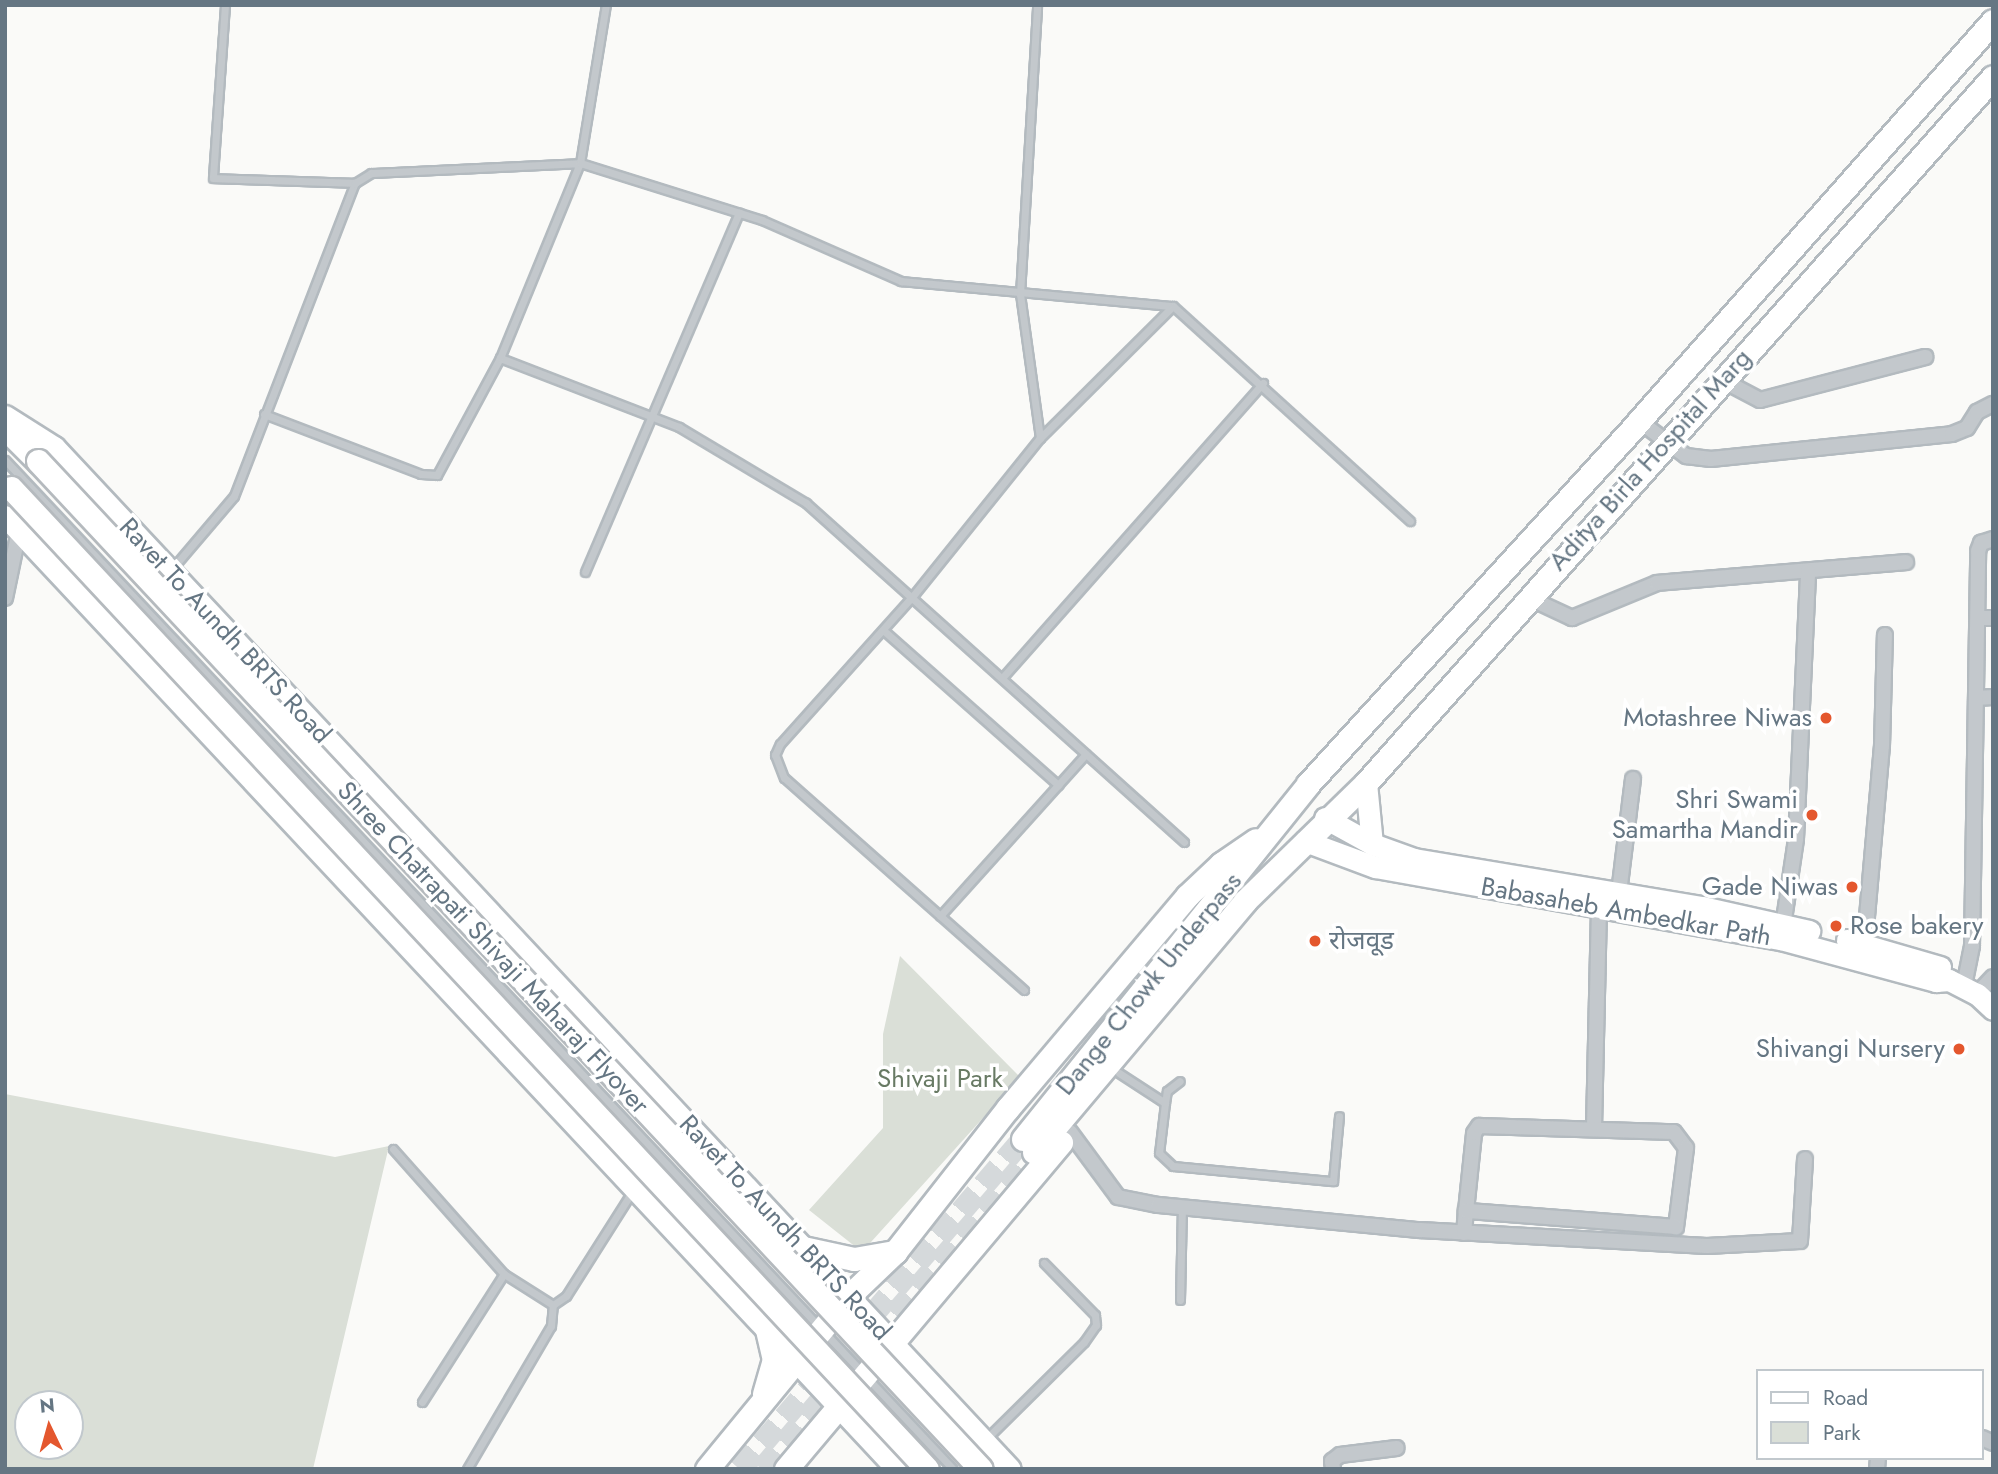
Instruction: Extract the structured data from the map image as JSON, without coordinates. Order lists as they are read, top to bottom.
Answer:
{
  "streets": {
    "main road": ["Aditya Birla Hospital Marg", "Shree Chatrapati Shivaji Maharaj Flyover", "Dange Chowk Underpass"],
    "street": ["Ravet To Aundh BRTS Road", "Babasaheb Ambedkar Path"]
  },
  "crossings": [
    ["Aditya Birla Hospital Marg", "Babasaheb Ambedkar Path"],
    ["Aditya Birla Hospital Marg", "Dange Chowk Underpass"],
    ["Babasaheb Ambedkar Path", "Dange Chowk Underpass"]
  ],
  "parks": ["Shivaji Park"],
  "places": [
    "Motashree Niwas",
    "Shri Swami Samartha Mandir",
    "Gade Niwas",
    "Rose bakery",
    "रोजवूड",
    "Shivangi Nursery"
  ],
  "legend": ["Road", "Park"],
  "north": "top"
}
